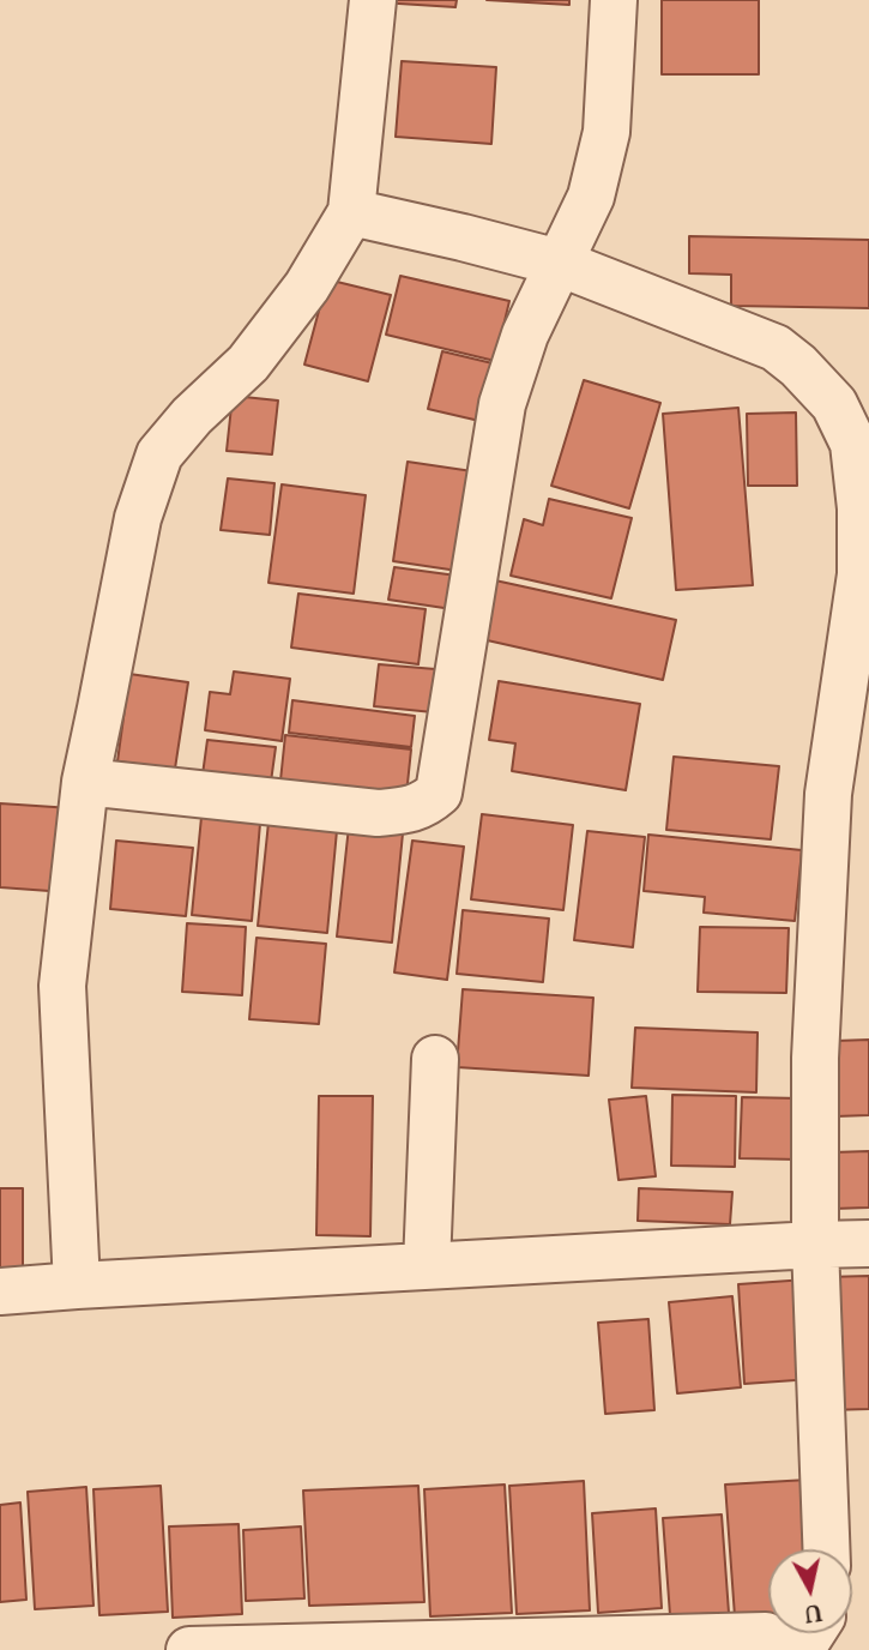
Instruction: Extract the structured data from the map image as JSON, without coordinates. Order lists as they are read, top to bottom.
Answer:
{
  "north": "bottom"
}
